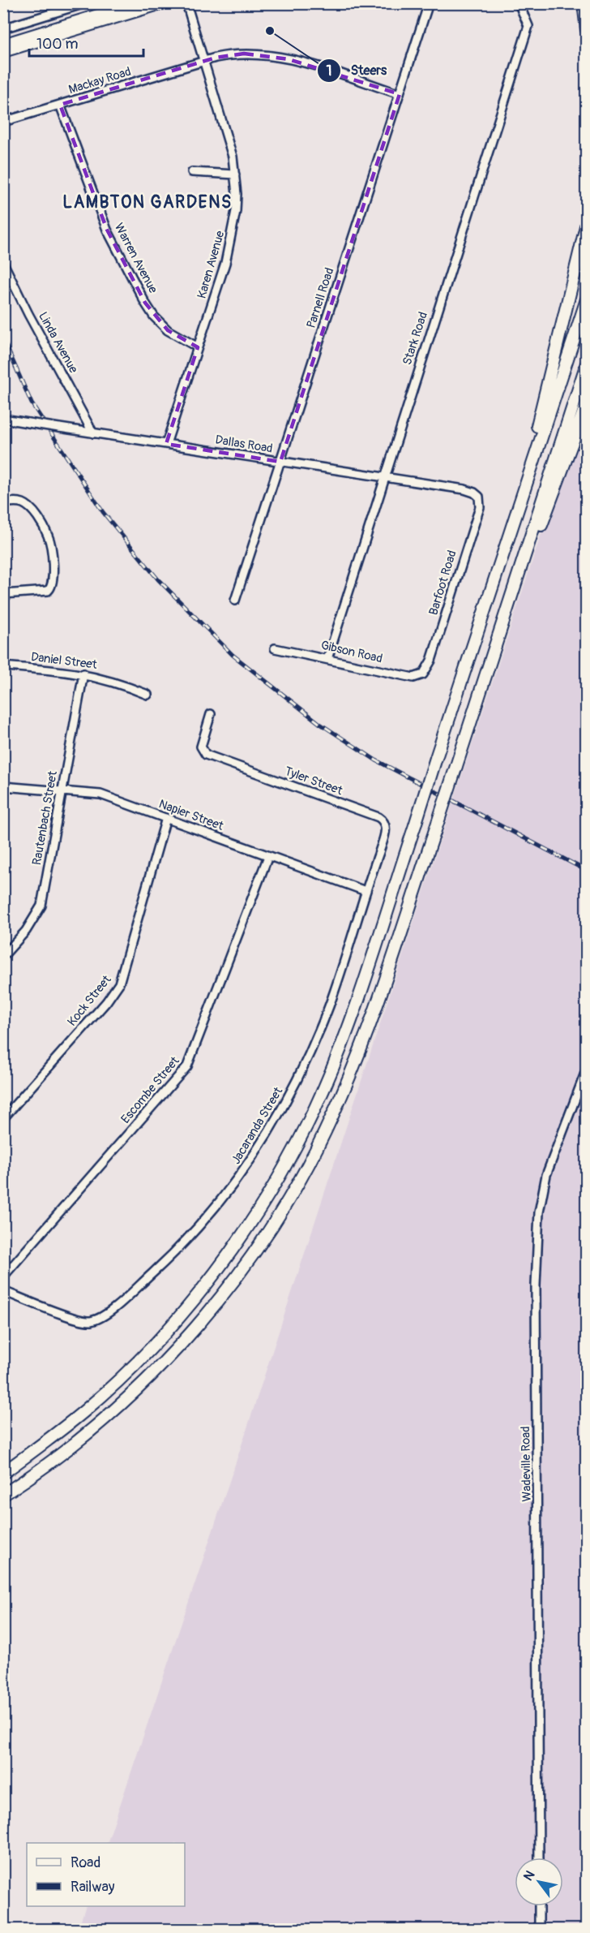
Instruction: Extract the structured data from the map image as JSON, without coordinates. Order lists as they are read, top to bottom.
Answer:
{
  "streets": {
    "street": [
      "Mackay Road",
      "Warren Avenue",
      "Karen Avenue",
      "Parnell Road",
      "Stark Road",
      "Linda Avenue",
      "Dallas Road",
      "Barfoot Road",
      "Gibson Road",
      "Daniel Street",
      "Tyler Street",
      "Napier Street",
      "Rautenbach Street",
      "Kock Street",
      "Escombe Street",
      "Jacaranda Street",
      "Wadeville Road"
    ]
  },
  "crossings": [
    ["Mackay Road", "Warren Avenue"],
    ["Mackay Road", "Karen Avenue"],
    ["Mackay Road", "Parnell Road"],
    ["Warren Avenue", "Karen Avenue"],
    ["Karen Avenue", "Dallas Road"],
    ["Parnell Road", "Dallas Road"],
    ["Stark Road", "Dallas Road"],
    ["Stark Road", "Gibson Road"],
    ["Linda Avenue", "Dallas Road"],
    ["Dallas Road", "Barfoot Road"],
    ["Barfoot Road", "Gibson Road"],
    ["Daniel Street", "Rautenbach Street"],
    ["Tyler Street", "Napier Street"],
    ["Tyler Street", "Jacaranda Street"],
    ["Napier Street", "Rautenbach Street"],
    ["Napier Street", "Kock Street"],
    ["Napier Street", "Escombe Street"],
    ["Napier Street", "Jacaranda Street"]
  ],
  "districts": ["LAMBTON GARDENS"],
  "places": ["Steers"],
  "legend": ["Road", "Railway"],
  "scale_bar": "100 m",
  "north": "top left"
}
